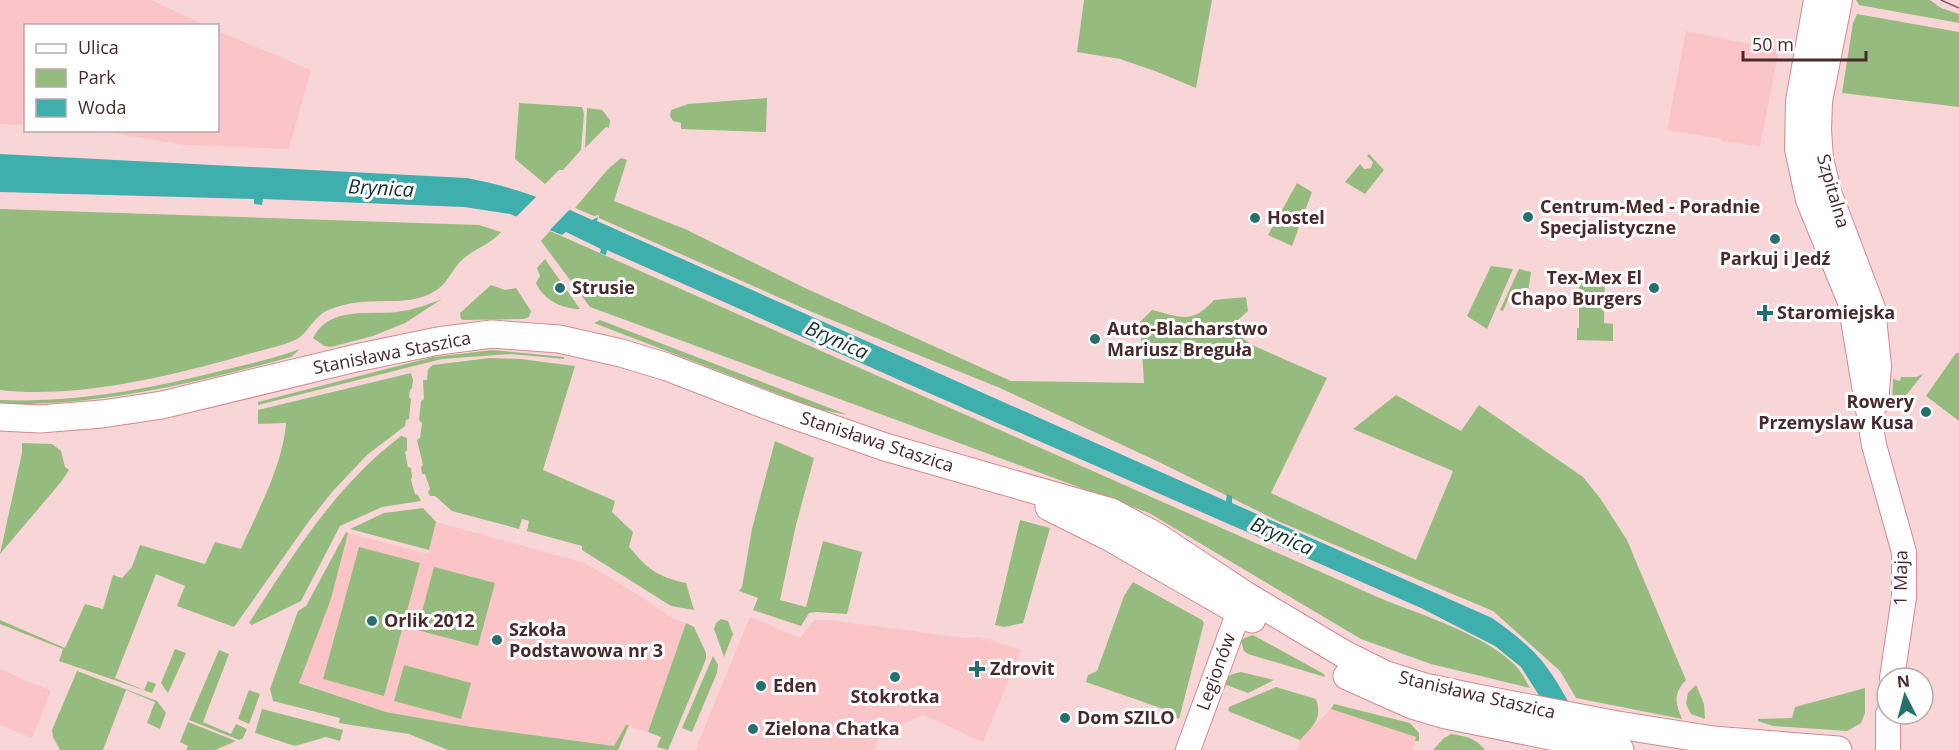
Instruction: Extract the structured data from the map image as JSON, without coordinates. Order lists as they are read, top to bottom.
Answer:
{
  "streets": {
    "main road": ["Stanisława Staszica"],
    "street": ["Szpitalna", "1 Maja", "Legionów"]
  },
  "crossings": [
    ["Szpitalna", "1 Maja"],
    ["Stanisława Staszica", "Legionów"]
  ],
  "water": ["Brynica"],
  "places": {
    "other": [
      "Centrum-Med - Poradnie Specjalistyczne",
      "Hostel",
      "Parkuj i Jedź",
      "Strusie",
      "Tex-Mex El Chapo Burgers",
      "Auto-Blacharstwo Mariusz Breguła",
      "Rowery Przemyslaw Kusa",
      "Orlik 2012",
      "Szkoła Podstawowa nr 3",
      "Stokrotka",
      "Eden",
      "Dom SZILO",
      "Zielona Chatka"
    ],
    "health": ["Staromiejska", "Zdrovit"]
  },
  "legend": ["Ulica", "Park", "Woda"],
  "scale_bar": "50 m",
  "north": "top"
}
